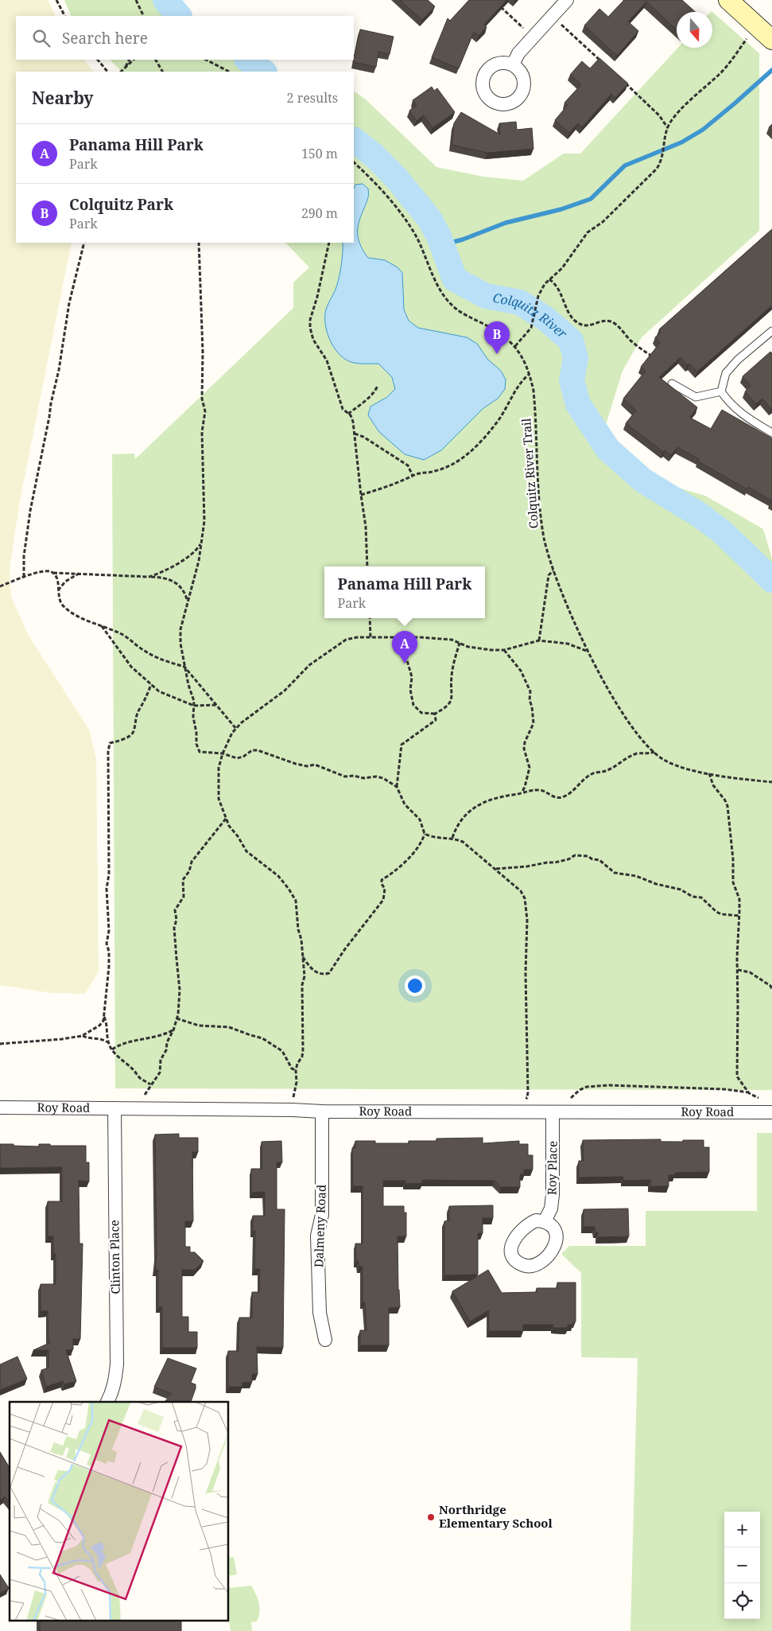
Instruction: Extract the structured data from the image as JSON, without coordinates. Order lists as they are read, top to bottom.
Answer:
{
  "streets": {
    "street": [
      "Roy Road",
      "Roy Place",
      "Dalmeny Road",
      "Clinton Place"
    ],
    "path": ["Colquitz River Trail"]
  },
  "crossings": [
    ["Roy Road", "Roy Place"],
    ["Roy Road", "Dalmeny Road"],
    ["Roy Road", "Clinton Place"]
  ],
  "water": ["Colquitz River"],
  "places": ["Northridge Elementary School"],
  "north": "bottom",
  "page": {
    "search": "Search here",
    "heading": ["Nearby", "2 results"],
    "list": [
      {
        "mark": "A",
        "name": "Panama Hill Park",
        "note": "Park",
        "value": "150 m"
      },
      {
        "mark": "B",
        "name": "Colquitz Park",
        "note": "Park",
        "value": "290 m"
      }
    ],
    "pins": ["B", "A"],
    "popup": ["Panama Hill Park", "Park"],
    "map_buttons": ["+", "−"]
  }
}
